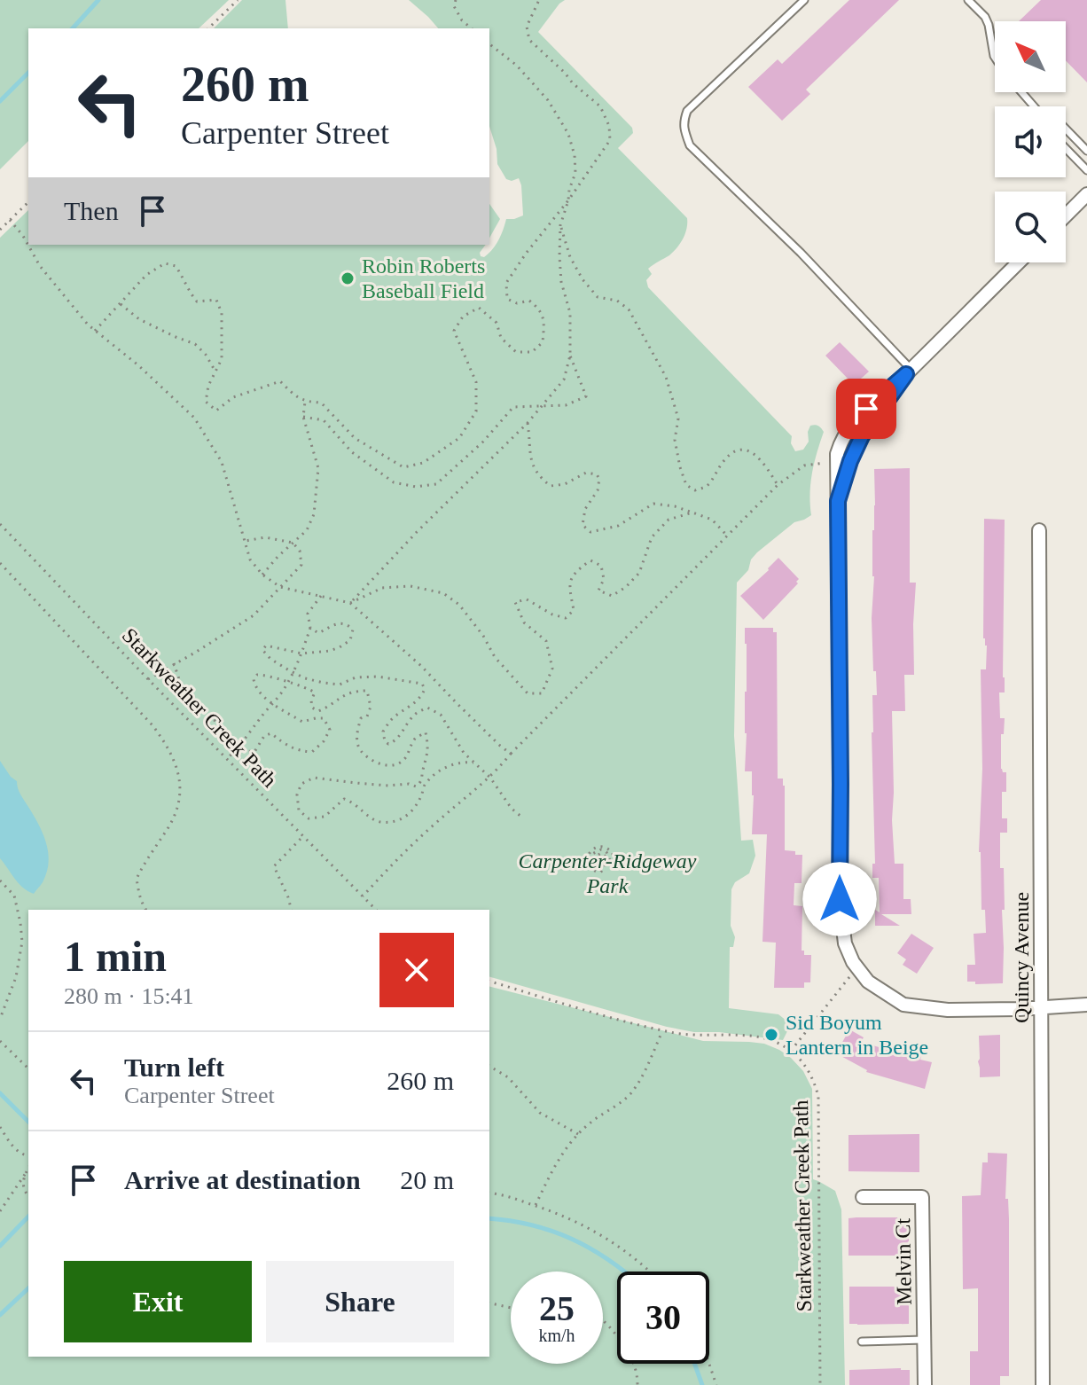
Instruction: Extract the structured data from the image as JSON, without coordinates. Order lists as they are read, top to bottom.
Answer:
{
  "streets": {
    "street": ["Quincy Avenue", "Melvin Ct"],
    "path": ["Starkweather Creek Path"]
  },
  "parks": ["Carpenter-Ridgeway Park"],
  "places": ["Robin Roberts Baseball Field", "Sid Boyum Lantern in Beige"],
  "north": "top left",
  "page": {
    "turn": ["260 m", "Carpenter Street"],
    "then": "Then",
    "heading": ["1 min", "280 m · 15:41"],
    "list": [
      {
        "name": "Turn left",
        "note": "Carpenter Street",
        "value": "260 m"
      },
      {
        "name": "Arrive at destination",
        "value": "20 m"
      }
    ],
    "buttons": ["Exit", "Share"],
    "speed": "25 km/h",
    "limit": "30"
  }
}
